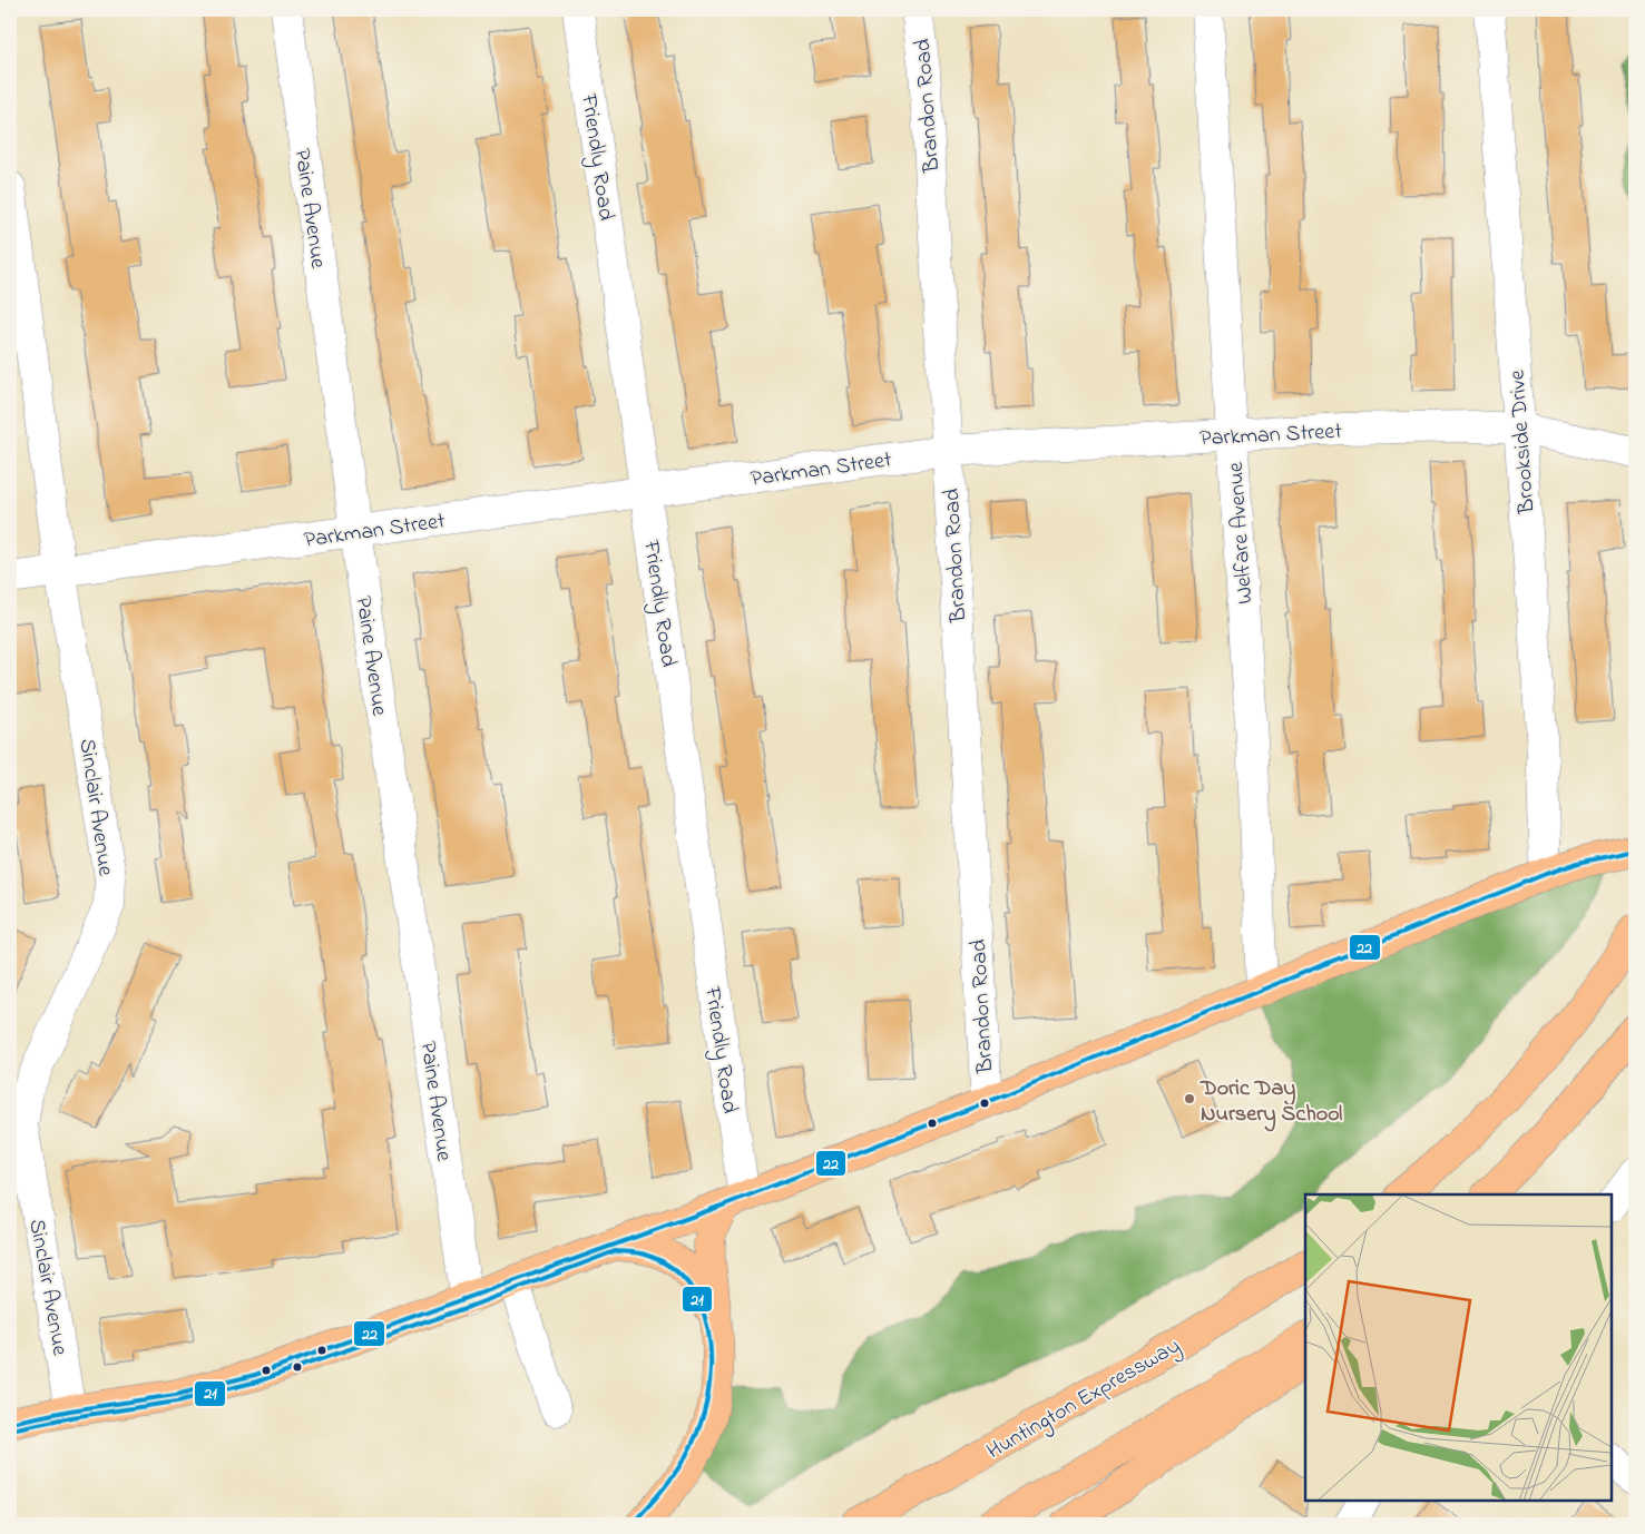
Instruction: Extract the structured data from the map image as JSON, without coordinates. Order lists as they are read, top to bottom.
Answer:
{
  "streets": {
    "main road": ["Huntington Expressway"],
    "street": [
      "Brandon Road",
      "Friendly Road",
      "Paine Avenue",
      "Parkman Street",
      "Brookside Drive",
      "Welfare Avenue",
      "Sinclair Avenue"
    ]
  },
  "crossings": [
    ["Brandon Road", "Parkman Street"],
    ["Friendly Road", "Parkman Street"],
    ["Paine Avenue", "Parkman Street"],
    ["Parkman Street", "Brookside Drive"],
    ["Parkman Street", "Welfare Avenue"],
    ["Parkman Street", "Sinclair Avenue"]
  ],
  "places": ["Doric Day Nursery School"],
  "lines": ["transit line 22", "transit line 21"]
}
